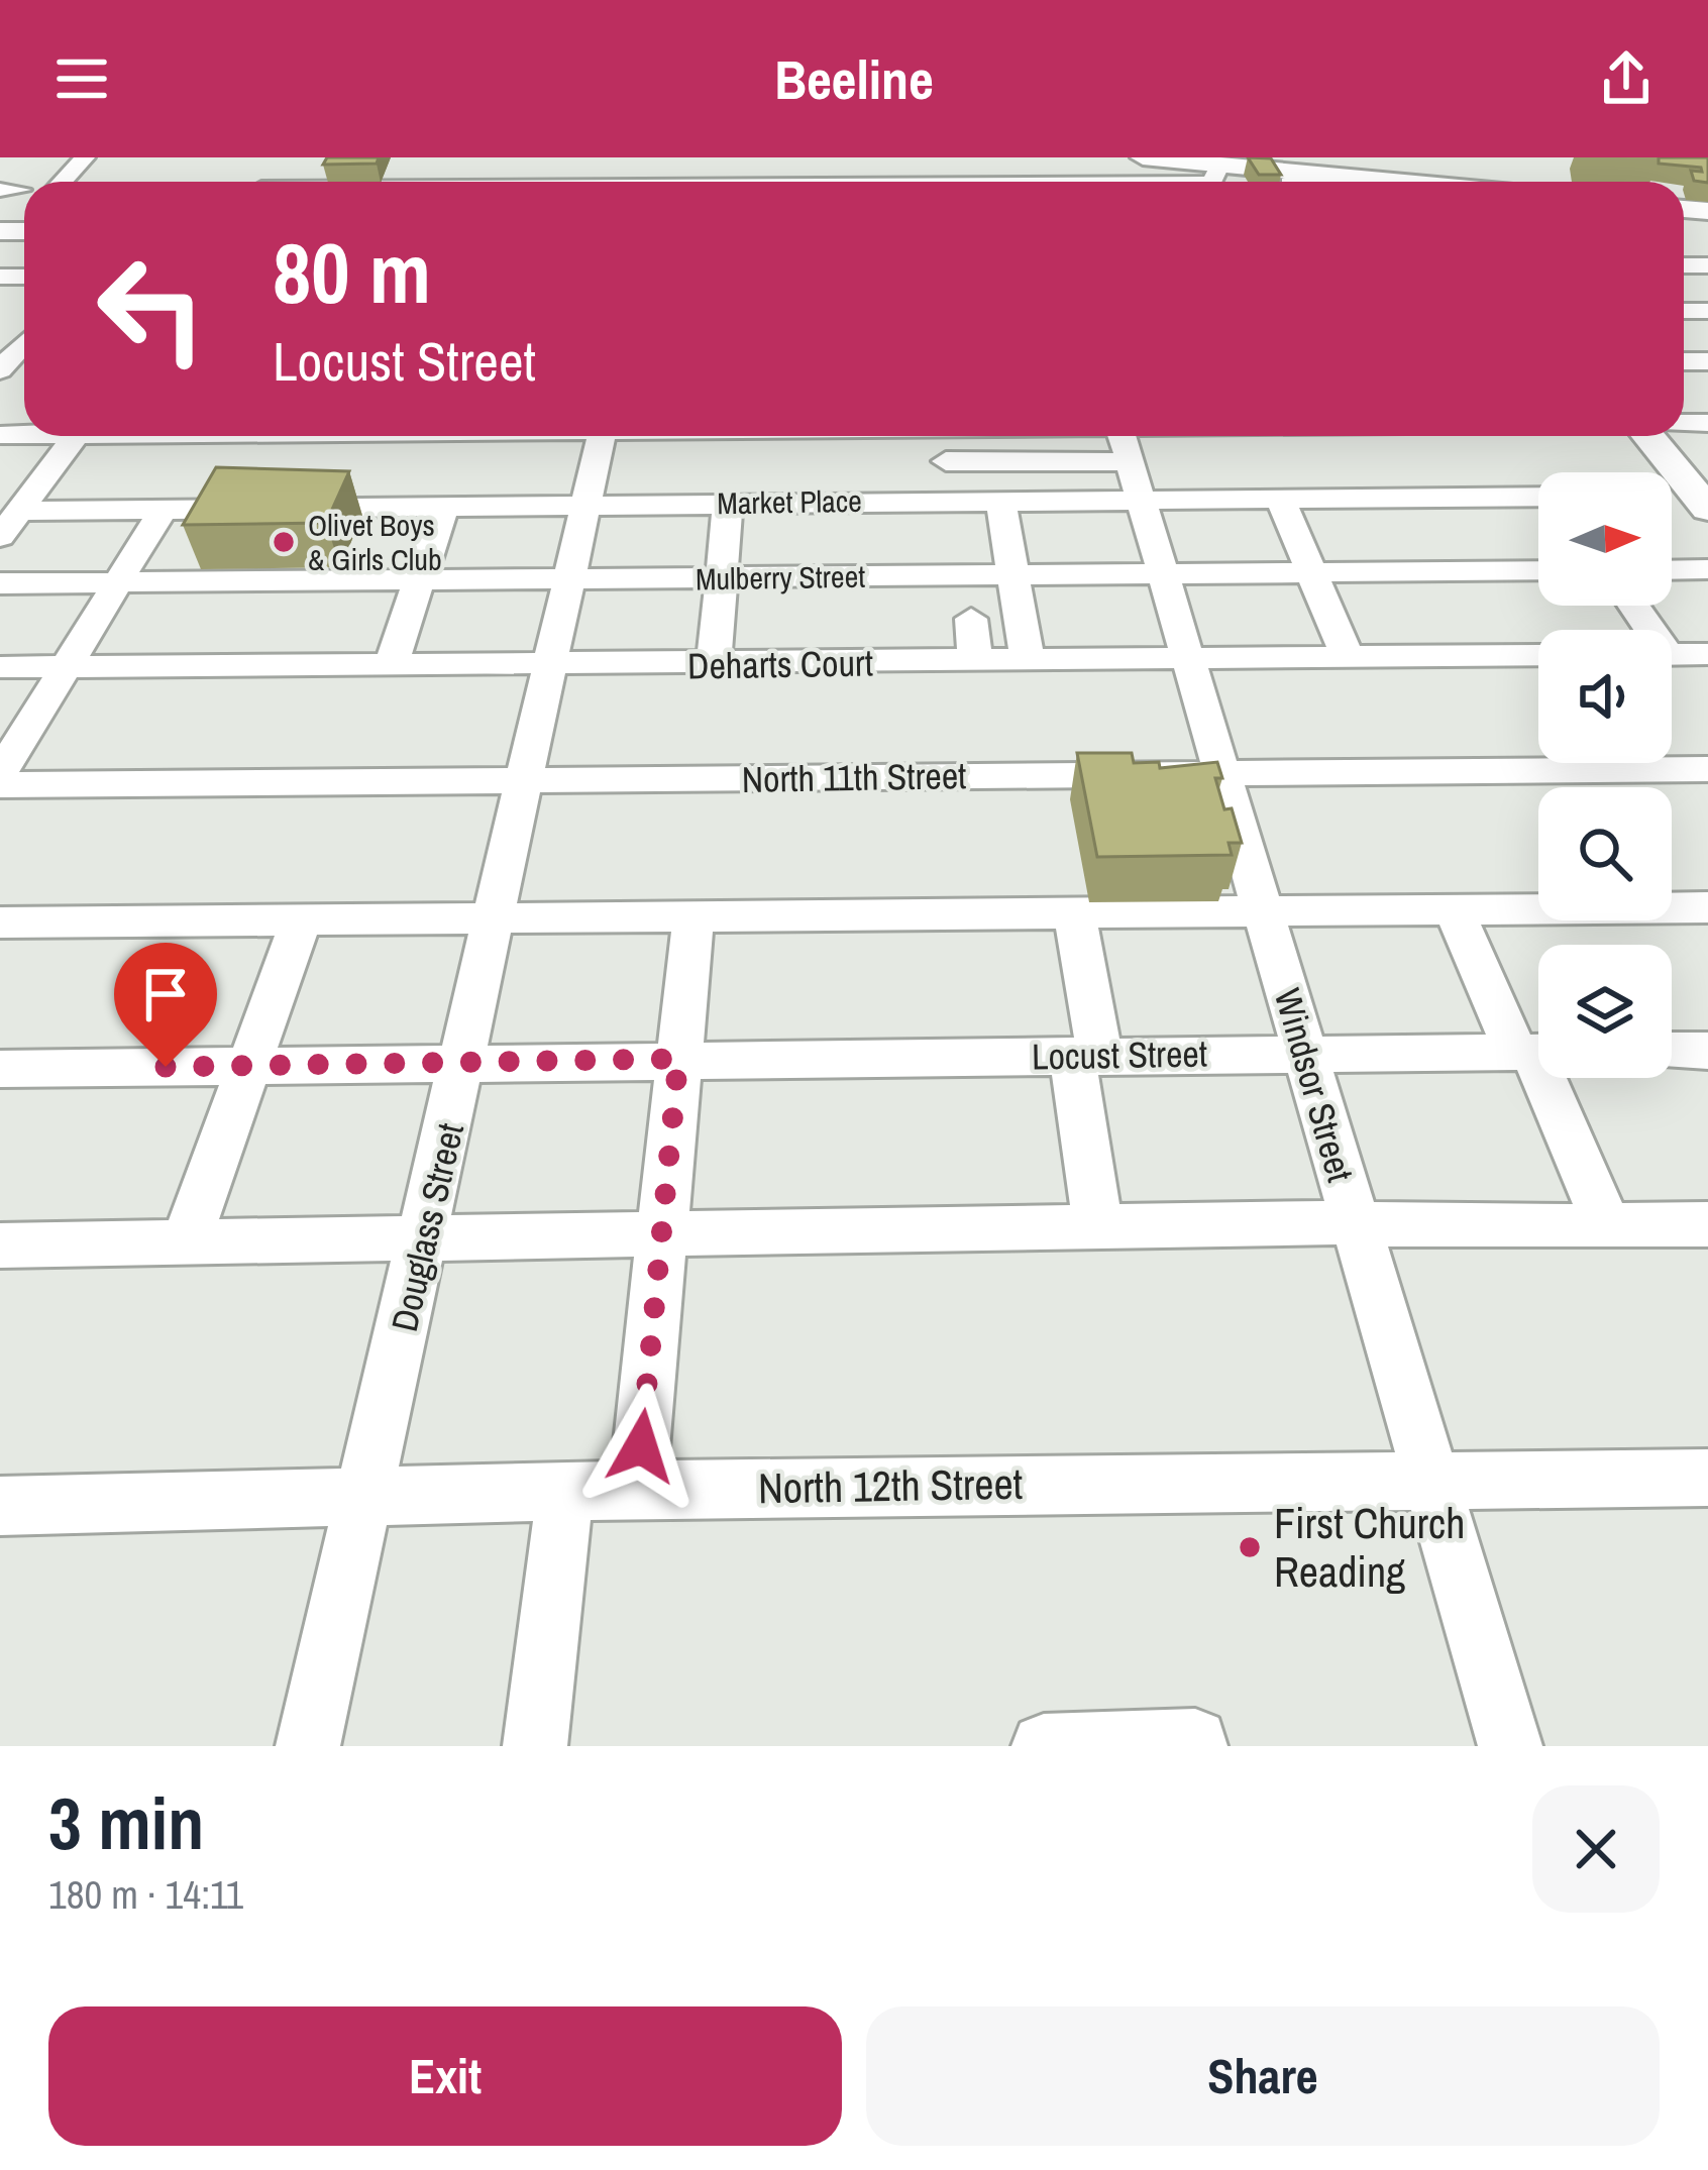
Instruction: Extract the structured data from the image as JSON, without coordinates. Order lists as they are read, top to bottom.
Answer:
{
  "streets": {
    "street": [
      "Market Place",
      "Mulberry Street",
      "Deharts Court",
      "North 11th Street",
      "Locust Street",
      "Windsor Street",
      "Douglass Street",
      "North 12th Street"
    ]
  },
  "crossings": [
    ["Market Place", "Windsor Street"],
    ["Market Place", "Douglass Street"],
    ["Mulberry Street", "Windsor Street"],
    ["Mulberry Street", "Douglass Street"],
    ["Deharts Court", "Windsor Street"],
    ["Deharts Court", "Douglass Street"],
    ["North 11th Street", "Windsor Street"],
    ["North 11th Street", "Douglass Street"],
    ["Locust Street", "Windsor Street"],
    ["Locust Street", "Douglass Street"],
    ["Windsor Street", "North 12th Street"],
    ["Douglass Street", "North 12th Street"]
  ],
  "places": ["Olivet Boys & Girls Club", "First Church Reading"],
  "north": "right",
  "page": {
    "header": "Beeline",
    "turn": ["80 m", "Locust Street"],
    "heading": ["3 min", "180 m · 14:11"],
    "buttons": ["Exit", "Share"]
  }
}
